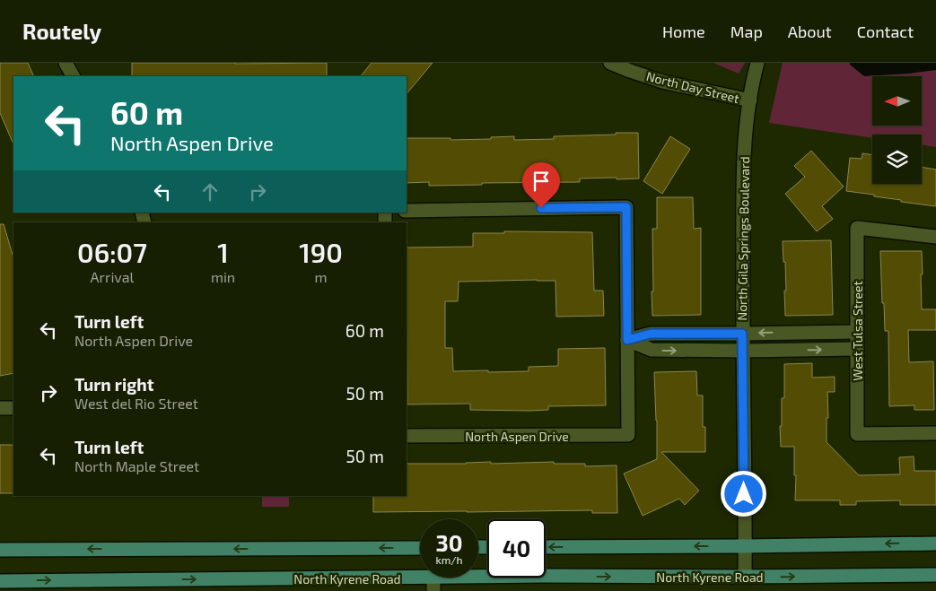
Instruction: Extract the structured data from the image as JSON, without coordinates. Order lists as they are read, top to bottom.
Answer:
{
  "streets": {
    "main road": ["North Kyrene Road"],
    "street": [
      "North Day Street",
      "North Gila Springs Boulevard",
      "West Tulsa Street",
      "North Aspen Drive"
    ]
  },
  "crossings": [
    ["North Day Street", "North Gila Springs Boulevard"],
    ["North Gila Springs Boulevard", "North Kyrene Road"]
  ],
  "north": "left",
  "page": {
    "header": "Routely",
    "nav": [
      "Home",
      "Map",
      "About",
      "Contact"
    ],
    "turn": ["60 m", "North Aspen Drive"],
    "eta": [
      "06:07",
      "Arrival",
      "1",
      "min",
      "190",
      "m"
    ],
    "list": [
      {
        "name": "Turn left",
        "note": "North Aspen Drive",
        "value": "60 m"
      },
      {
        "name": "Turn right",
        "note": "West del Rio Street",
        "value": "50 m"
      },
      {
        "name": "Turn left",
        "note": "North Maple Street",
        "value": "50 m"
      }
    ],
    "speed": "30 km/h",
    "limit": "40"
  }
}
